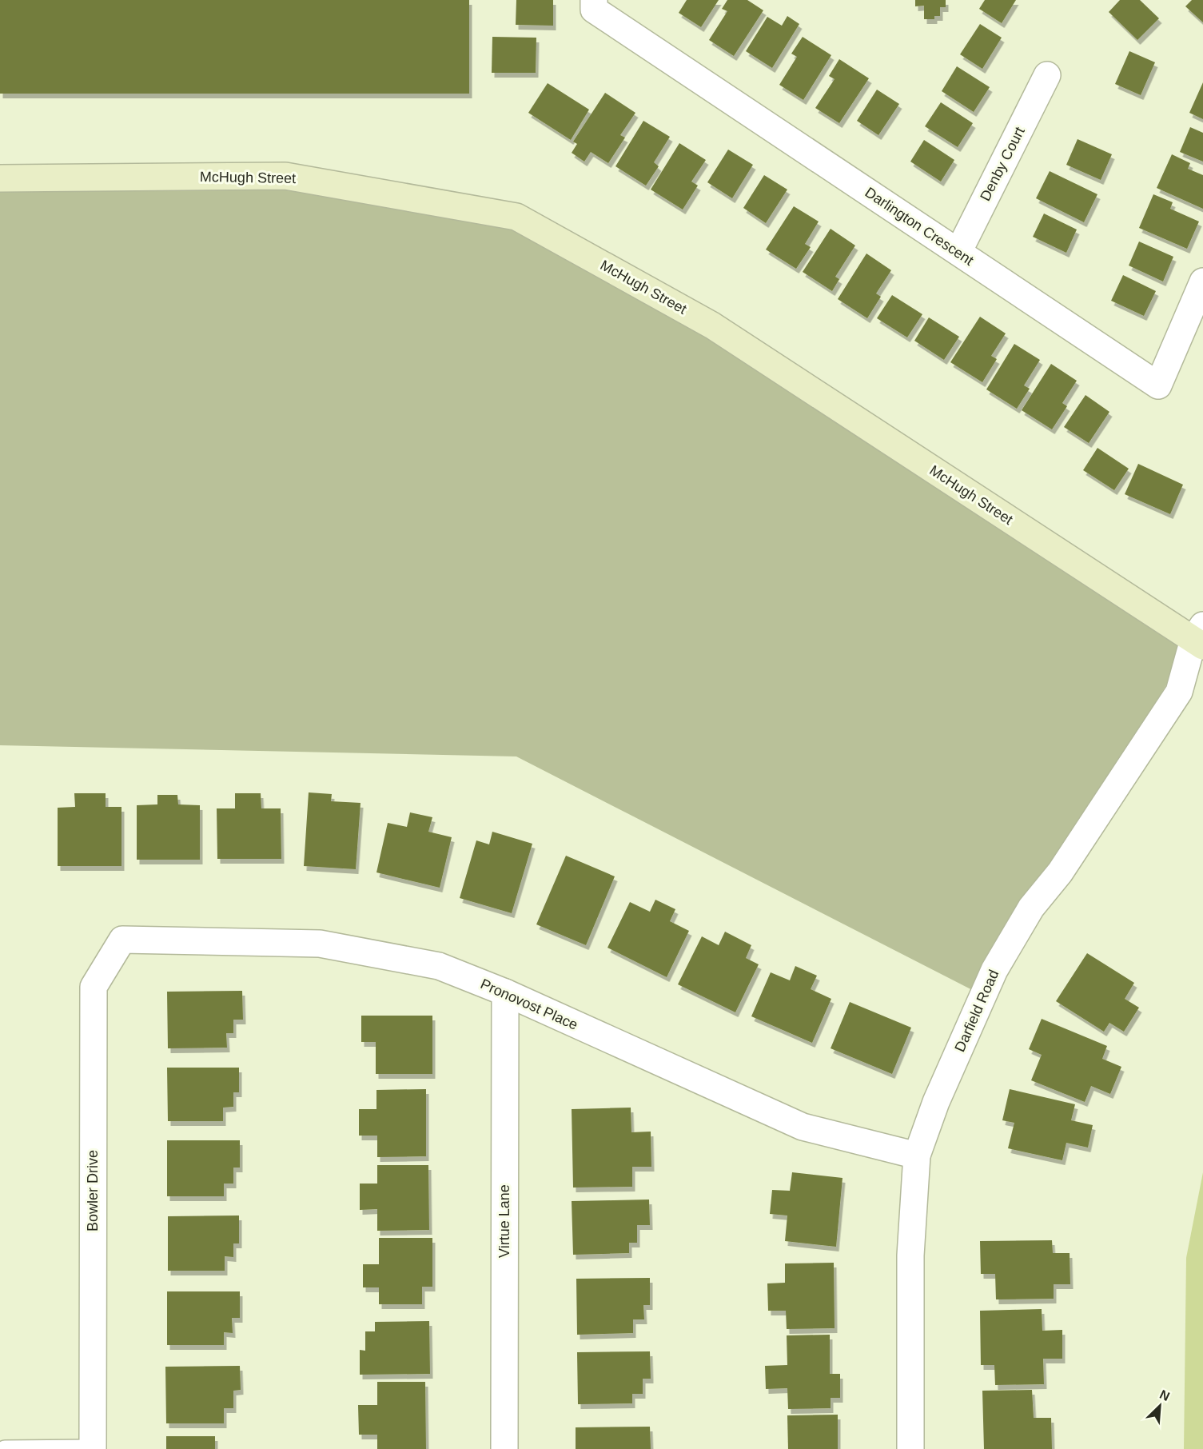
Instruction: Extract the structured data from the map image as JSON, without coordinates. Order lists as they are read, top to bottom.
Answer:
{
  "streets": {
    "main road": ["McHugh Street"],
    "street": [
      "Denby Court",
      "Darlington Crescent",
      "Pronovost Place",
      "Darfield Road",
      "Bowler Drive",
      "Virtue Lane"
    ]
  },
  "crossings": [
    ["Denby Court", "Darlington Crescent"],
    ["McHugh Street", "Darfield Road"],
    ["Pronovost Place", "Darfield Road"],
    ["Pronovost Place", "Bowler Drive"],
    ["Pronovost Place", "Virtue Lane"]
  ],
  "north": "top right"
}
